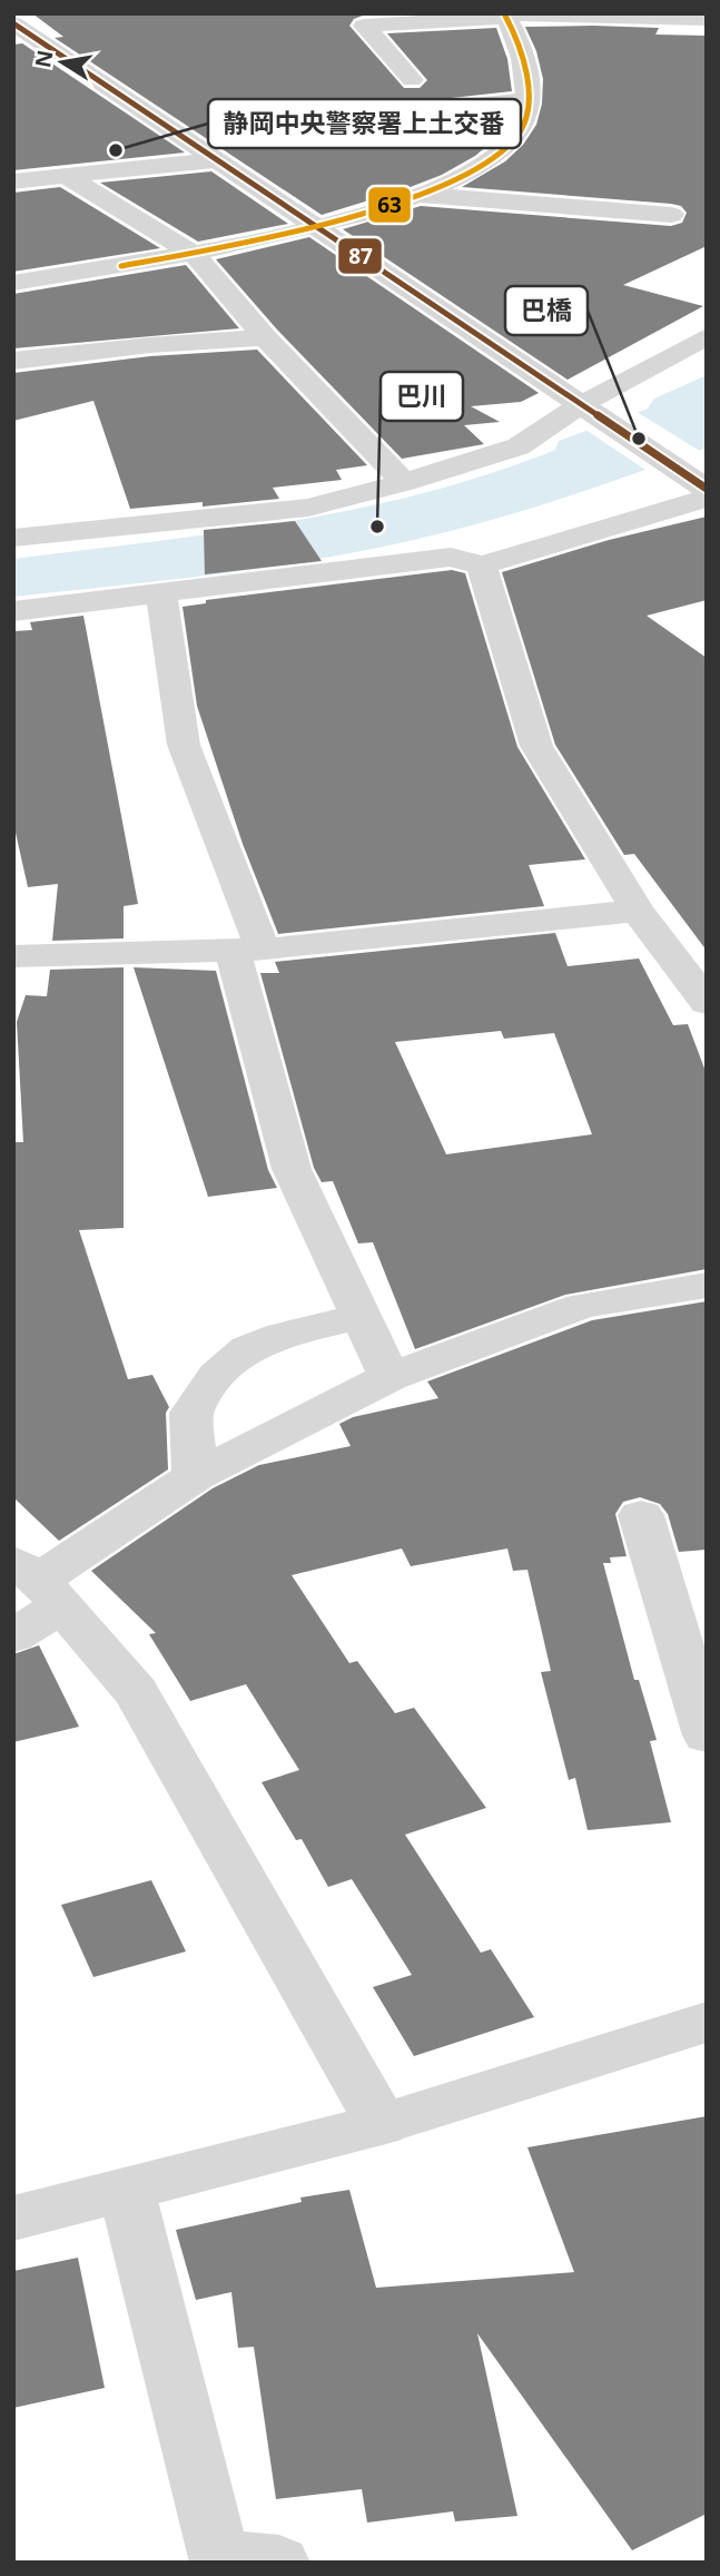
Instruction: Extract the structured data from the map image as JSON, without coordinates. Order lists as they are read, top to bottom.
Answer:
{
  "places": ["静岡中央警察署上土交番", "巴橋", "巴川"],
  "lines": ["transit line 63", "transit line 87"],
  "north": "left"
}
